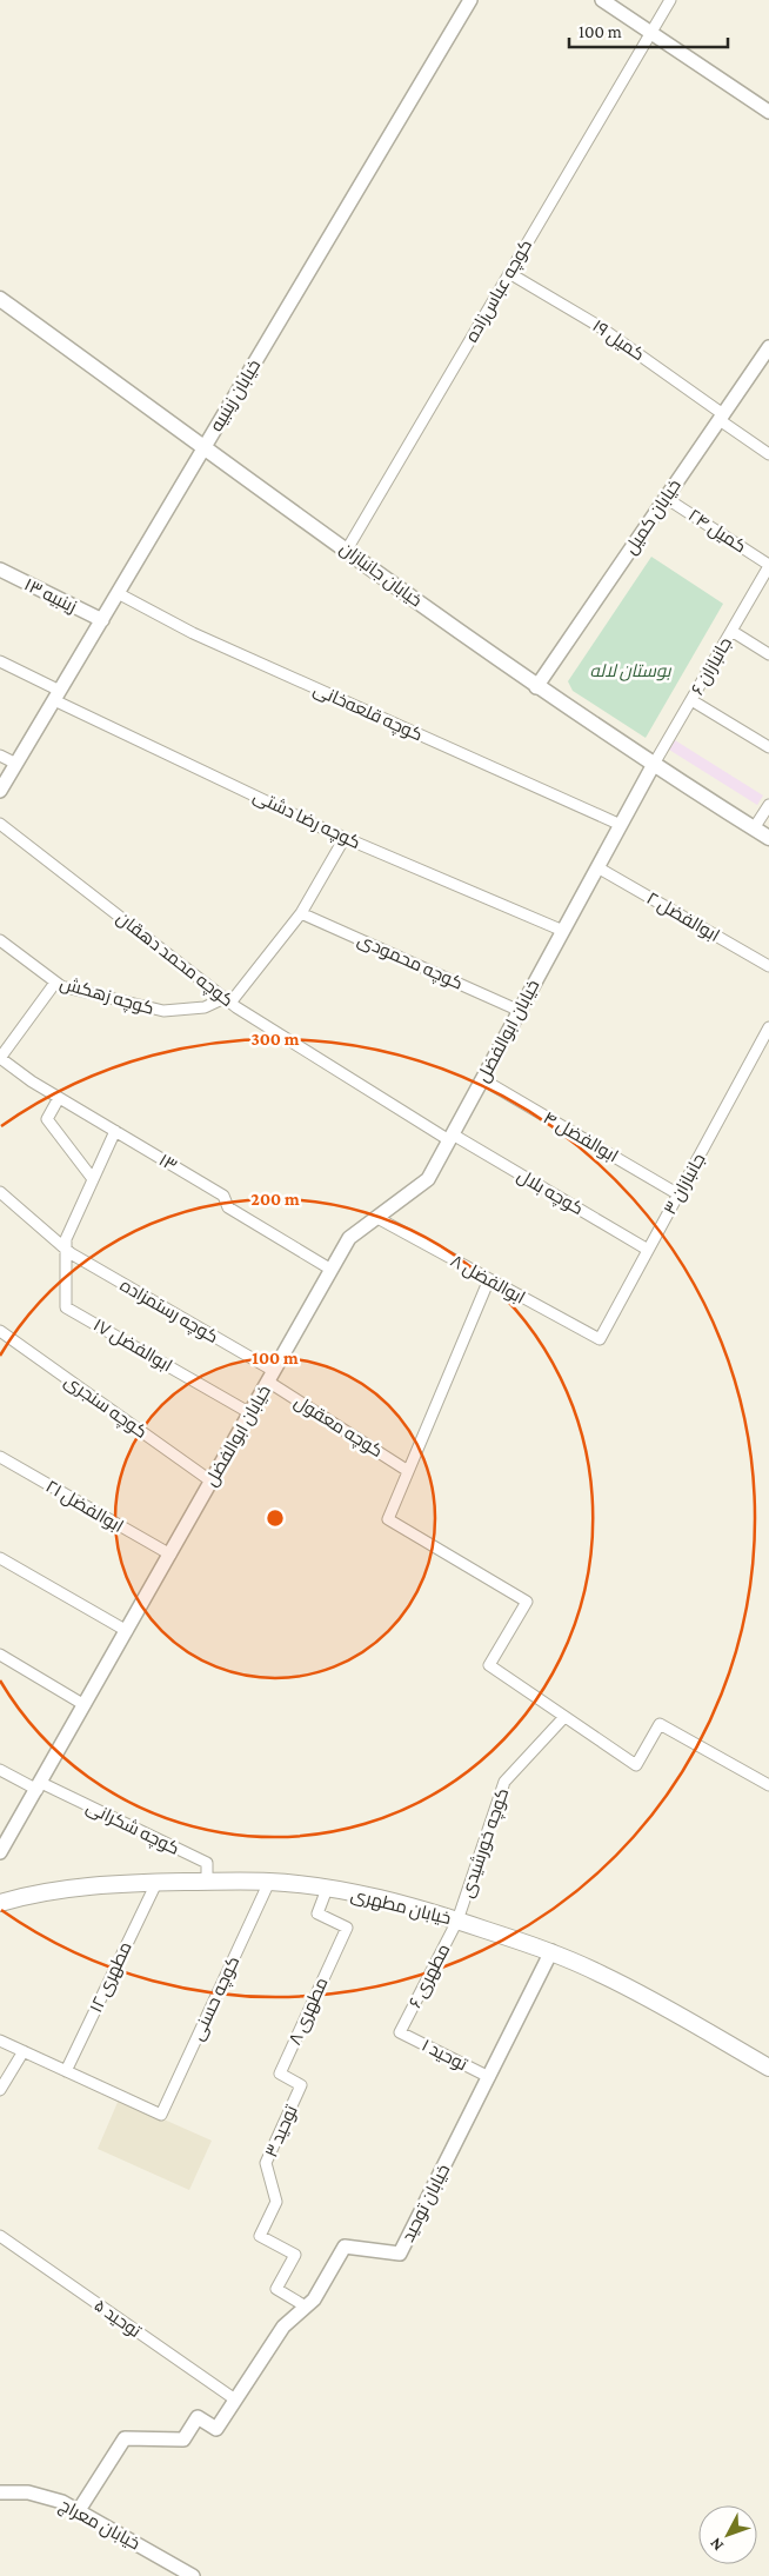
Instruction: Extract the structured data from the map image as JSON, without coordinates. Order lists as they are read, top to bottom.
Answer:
{
  "streets": {
    "main road": ["خیابان جانبازان", "خیابان مطهری"],
    "street": [
      "کوچه عباس‌زاده",
      "کمیل ۱۹",
      "خیابان زینبیه",
      "خیابان کمیل",
      "کمیل ۲۴",
      "زینبیه ۱۳",
      "جانبازان ۶",
      "کوچه قلعه‌خانی",
      "کوچه رضا دشتی",
      "ابوالفضل ۲",
      "کوچه محمد دهقان",
      "کوچه محمودی",
      "کوچه زهکش",
      "خیابان ابوالفضل",
      "ابوالفضل ۴",
      "۱۳",
      "جانبازان ۳",
      "کوچه بلال",
      "ابوالفضل ۸",
      "کوچه رستمزاده",
      "ابوالفضل ۱۷",
      "کوچه سنجری",
      "کوچه معقول",
      "ابوالفضل ۲۱",
      "کوچه شکرانی",
      "کوچه خورشیدی",
      "مطهری ۶",
      "مطهری ۱۲",
      "کوچه حسنی",
      "مطهری ۸",
      "توحید ۱",
      "توحید ۳",
      "خیابان توحید",
      "توحید ۵",
      "خیابان معراج"
    ]
  },
  "crossings": [
    ["کوچه عباس‌زاده", "کمیل ۱۹"],
    ["کوچه عباس‌زاده", "خیابان جانبازان"],
    ["کمیل ۱۹", "خیابان کمیل"],
    ["خیابان زینبیه", "خیابان جانبازان"],
    ["خیابان زینبیه", "زینبیه ۱۳"],
    ["خیابان زینبیه", "کوچه قلعه‌خانی"],
    ["خیابان زینبیه", "کوچه رضا دشتی"],
    ["خیابان کمیل", "کمیل ۲۴"],
    ["خیابان کمیل", "خیابان جانبازان"],
    ["کمیل ۲۴", "جانبازان ۶"],
    ["خیابان جانبازان", "جانبازان ۶"],
    ["خیابان جانبازان", "خیابان ابوالفضل"],
    ["جانبازان ۶", "خیابان ابوالفضل"],
    ["کوچه قلعه‌خانی", "خیابان ابوالفضل"],
    ["کوچه رضا دشتی", "خیابان ابوالفضل"],
    ["ابوالفضل ۲", "خیابان ابوالفضل"],
    ["کوچه محمد دهقان", "کوچه زهکش"],
    ["کوچه محمد دهقان", "خیابان ابوالفضل"],
    ["کوچه محمد دهقان", "کوچه بلال"],
    ["کوچه محمودی", "خیابان ابوالفضل"],
    ["خیابان ابوالفضل", "ابوالفضل ۴"],
    ["خیابان ابوالفضل", "۱۳"],
    ["خیابان ابوالفضل", "کوچه بلال"],
    ["خیابان ابوالفضل", "ابوالفضل ۸"],
    ["خیابان ابوالفضل", "کوچه رستمزاده"],
    ["خیابان ابوالفضل", "ابوالفضل ۱۷"],
    ["خیابان ابوالفضل", "کوچه سنجری"],
    ["خیابان ابوالفضل", "کوچه معقول"],
    ["خیابان ابوالفضل", "ابوالفضل ۲۱"],
    ["خیابان ابوالفضل", "کوچه شکرانی"],
    ["ابوالفضل ۴", "جانبازان ۳"],
    ["جانبازان ۳", "کوچه بلال"],
    ["جانبازان ۳", "ابوالفضل ۸"],
    ["کوچه رستمزاده", "ابوالفضل ۱۷"],
    ["کوچه رستمزاده", "کوچه معقول"],
    ["کوچه شکرانی", "خیابان مطهری"],
    ["کوچه خورشیدی", "خیابان مطهری"],
    ["کوچه خورشیدی", "مطهری ۶"],
    ["خیابان مطهری", "مطهری ۶"],
    ["خیابان مطهری", "مطهری ۱۲"],
    ["خیابان مطهری", "کوچه حسنی"],
    ["خیابان مطهری", "مطهری ۸"],
    ["خیابان مطهری", "خیابان توحید"],
    ["مطهری ۶", "توحید ۱"],
    ["مطهری ۱۲", "کوچه حسنی"],
    ["مطهری ۸", "توحید ۳"],
    ["توحید ۱", "خیابان توحید"],
    ["توحید ۳", "خیابان توحید"],
    ["خیابان توحید", "توحید ۵"],
    ["خیابان توحید", "خیابان معراج"]
  ],
  "parks": ["بوستان لاله"],
  "scale_bar": "100 m",
  "north": "bottom left",
  "rings": ["300 m", "200 m", "100 m"]
}
